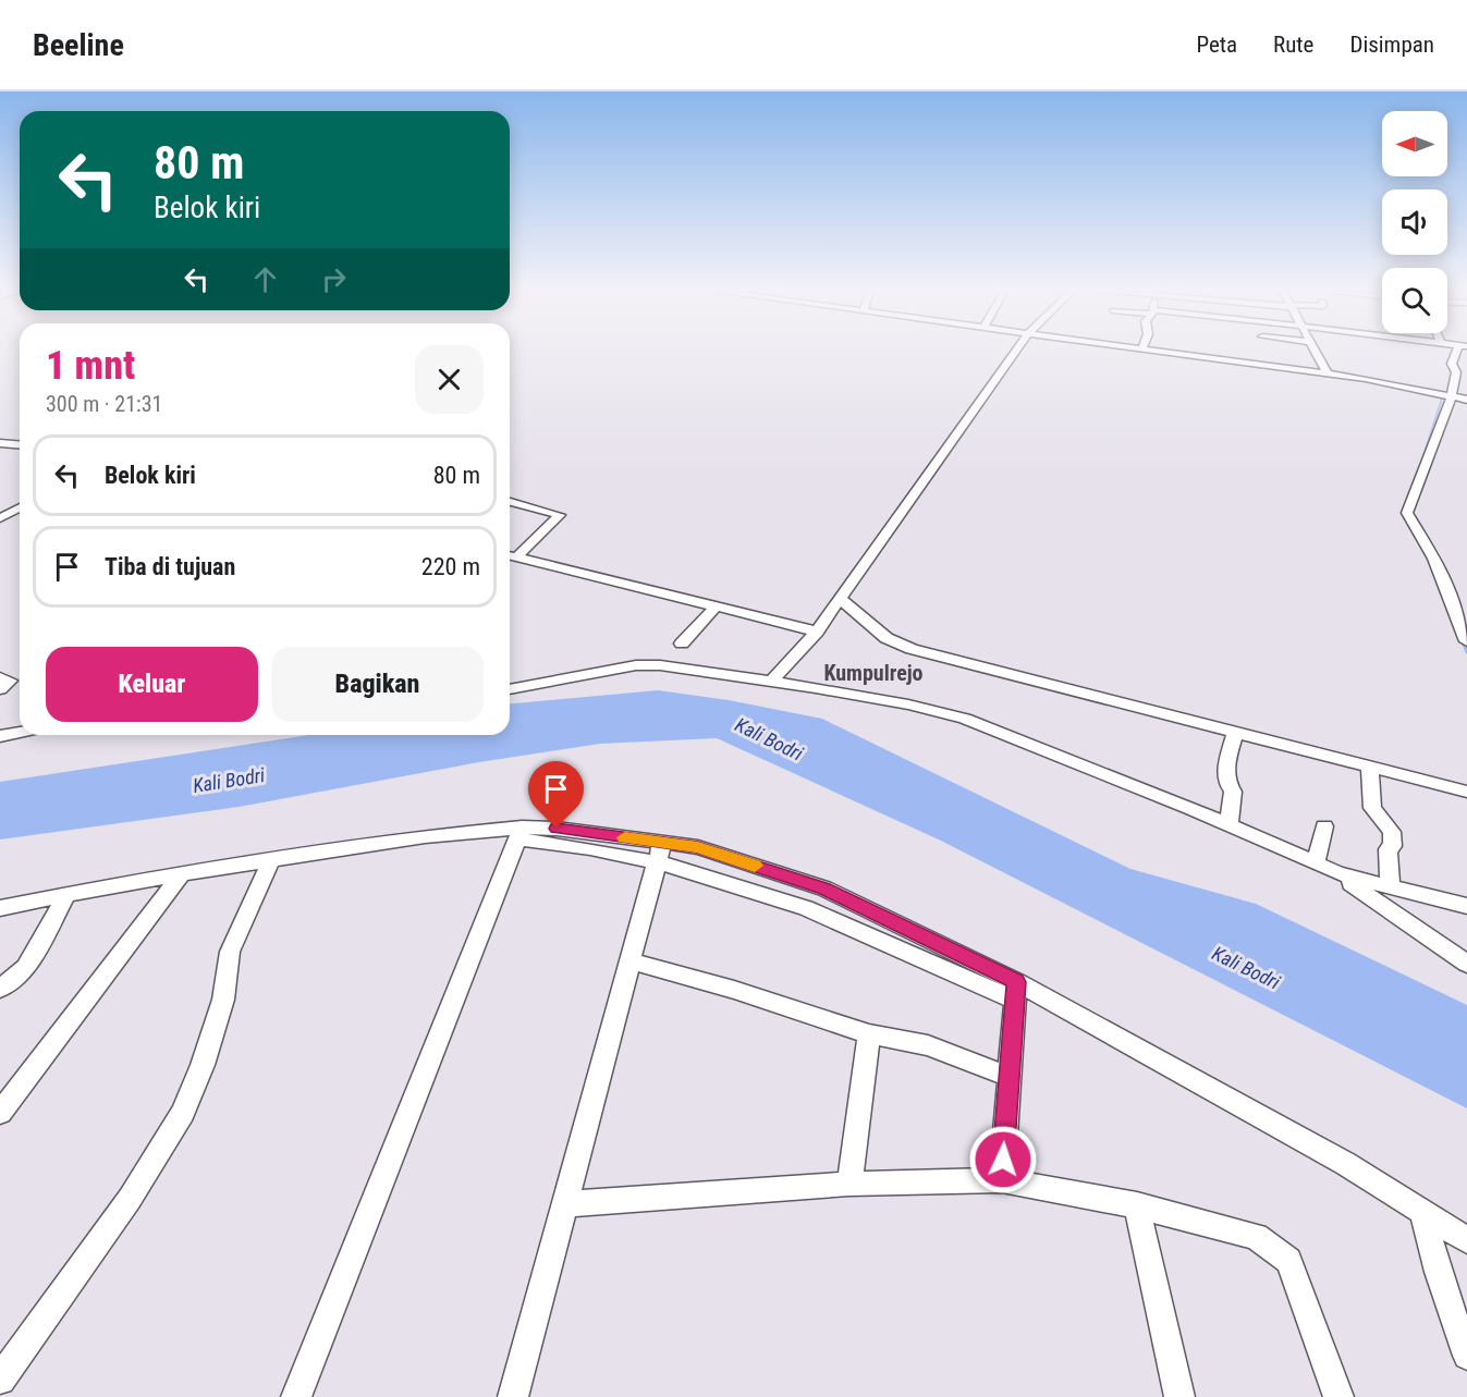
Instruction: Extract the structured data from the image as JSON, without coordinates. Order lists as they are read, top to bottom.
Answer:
{
  "districts": ["Kumpulrejo"],
  "water": ["Kali Bodri"],
  "north": "left",
  "page": {
    "header": "Beeline",
    "nav": ["Peta", "Rute", "Disimpan"],
    "turn": ["80 m", "Belok kiri"],
    "heading": ["1 mnt", "300 m · 21:31"],
    "list": [
      {
        "name": "Belok kiri",
        "value": "80 m"
      },
      {
        "name": "Tiba di tujuan",
        "value": "220 m"
      }
    ],
    "buttons": ["Keluar", "Bagikan"]
  }
}
